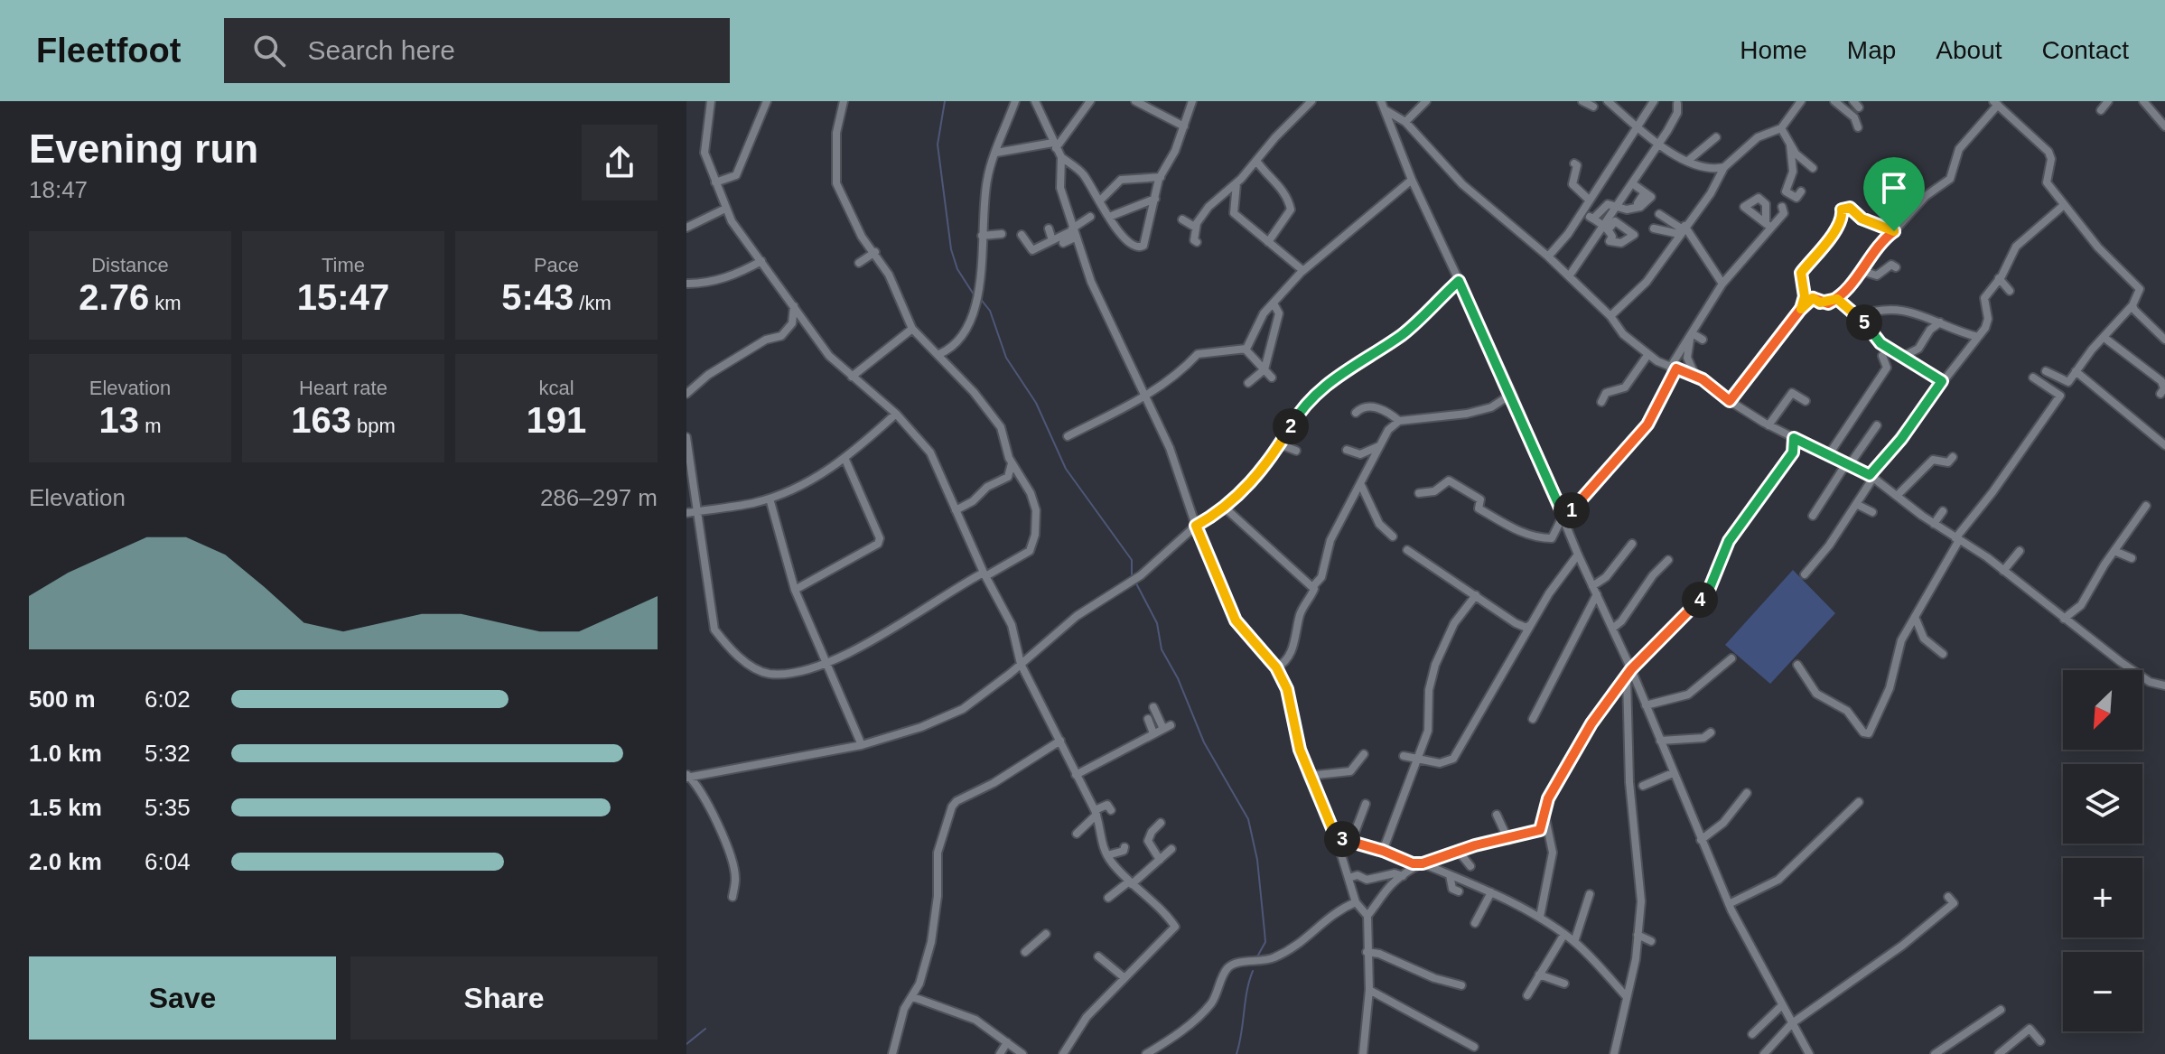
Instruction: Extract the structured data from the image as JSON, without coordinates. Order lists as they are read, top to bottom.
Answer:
{
  "north": "bottom left",
  "page": {
    "header": "Fleetfoot",
    "search": "Search here",
    "nav": [
      "Home",
      "Map",
      "About",
      "Contact"
    ],
    "heading": ["Evening run", "18:47"],
    "stats": [
      ["Distance", "2.76 km"],
      ["Time", "15:47"],
      ["Pace", "5:43 /km"],
      ["Elevation", "13 m"],
      ["Heart rate", "163 bpm"],
      ["kcal", "191"]
    ],
    "pins": [
      "5",
      "2",
      "1",
      "4",
      "3"
    ],
    "chart": ["Elevation", "286–297 m"],
    "map_buttons": ["+", "−"],
    "list": [
      {
        "name": "500 m",
        "note": "6:02"
      },
      {
        "name": "1.0 km",
        "note": "5:32"
      },
      {
        "name": "1.5 km",
        "note": "5:35"
      },
      {
        "name": "2.0 km",
        "note": "6:04"
      }
    ],
    "buttons": ["Save", "Share"]
  }
}
